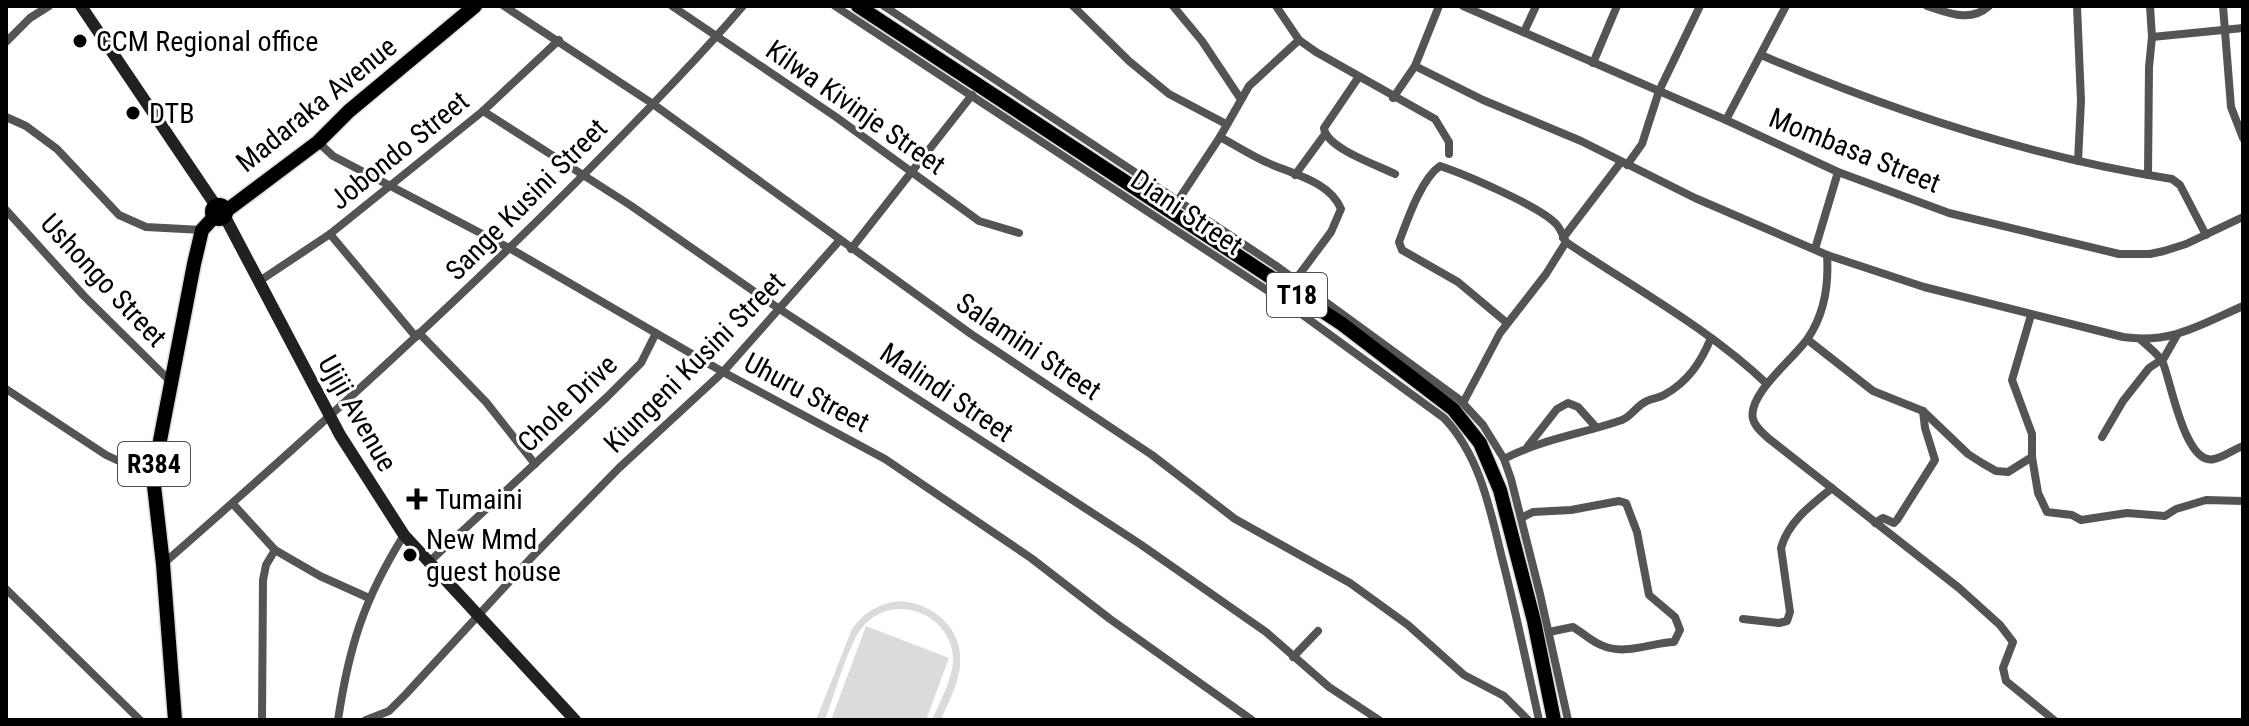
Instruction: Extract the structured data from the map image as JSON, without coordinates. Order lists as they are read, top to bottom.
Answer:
{
  "streets": {
    "main road": [
      "Madaraka Avenue",
      "T18",
      "Ujiji Avenue",
      "R384"
    ],
    "street": [
      "Kilwa Kivinje Street",
      "Jobondo Street",
      "Mombasa Street",
      "Sange Kusini Street",
      "Diani Street",
      "Ushongo Street",
      "Salamini Street",
      "Kiungeni Kusini Street",
      "Uhuru Street",
      "Malindi Street",
      "Chole Drive"
    ]
  },
  "crossings": [
    ["Madaraka Avenue", "Uhuru Street"],
    ["Madaraka Avenue", "Ujiji Avenue"],
    ["Madaraka Avenue", "R384"],
    ["Kilwa Kivinje Street", "Sange Kusini Street"],
    ["Jobondo Street", "Salamini Street"],
    ["Jobondo Street", "Uhuru Street"],
    ["Jobondo Street", "Malindi Street"],
    ["Jobondo Street", "Ujiji Avenue"],
    ["Sange Kusini Street", "Salamini Street"],
    ["Sange Kusini Street", "Uhuru Street"],
    ["Sange Kusini Street", "Malindi Street"],
    ["Sange Kusini Street", "Ujiji Avenue"],
    ["Sange Kusini Street", "R384"],
    ["Ushongo Street", "R384"],
    ["Salamini Street", "Kiungeni Kusini Street"],
    ["Kiungeni Kusini Street", "Uhuru Street"],
    ["Kiungeni Kusini Street", "Malindi Street"],
    ["Kiungeni Kusini Street", "Ujiji Avenue"],
    ["Uhuru Street", "Chole Drive"],
    ["Chole Drive", "Ujiji Avenue"]
  ],
  "places": {
    "other": ["CCM Regional office", "DTB", "New Mmd guest house"],
    "health": ["Tumaini"]
  }
}
